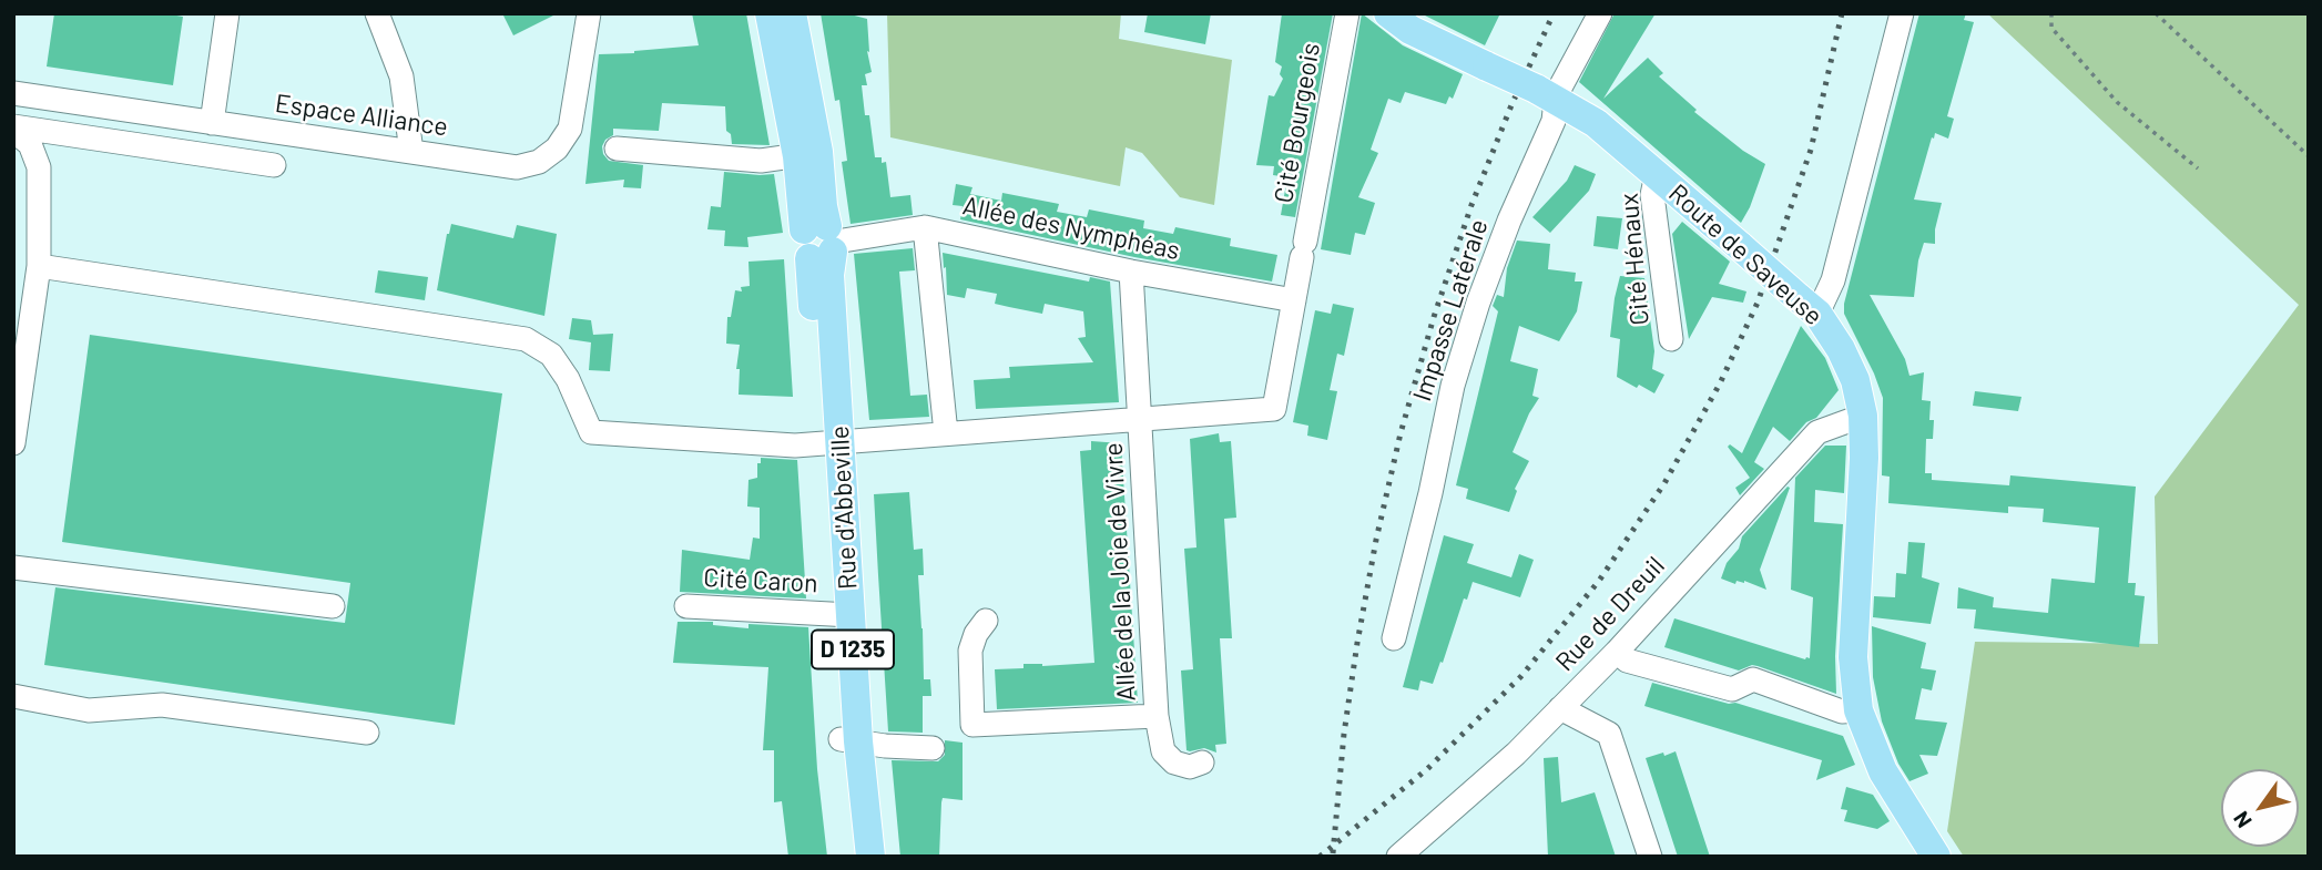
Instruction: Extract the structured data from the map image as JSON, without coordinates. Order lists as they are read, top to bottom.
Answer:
{
  "streets": {
    "main road": ["Route de Saveuse", "Rue d'Abbeville", "D 1235"],
    "street": [
      "Espace Alliance",
      "Cité Bourgeois",
      "Allée des Nymphéas",
      "Cité Hénaux",
      "Impasse Latérale",
      "Allée de la Joie de Vivre",
      "Cité Caron",
      "Rue de Dreuil"
    ]
  },
  "crossings": [
    ["Cité Bourgeois", "Allée des Nymphéas"],
    ["Cité Bourgeois", "Allée de la Joie de Vivre"],
    ["Allée des Nymphéas", "Rue d'Abbeville"],
    ["Allée des Nymphéas", "Allée de la Joie de Vivre"],
    ["Route de Saveuse", "Cité Hénaux"],
    ["Route de Saveuse", "Impasse Latérale"],
    ["Route de Saveuse", "Rue de Dreuil"],
    ["Rue d'Abbeville", "Cité Caron"]
  ],
  "north": "bottom left"
}
